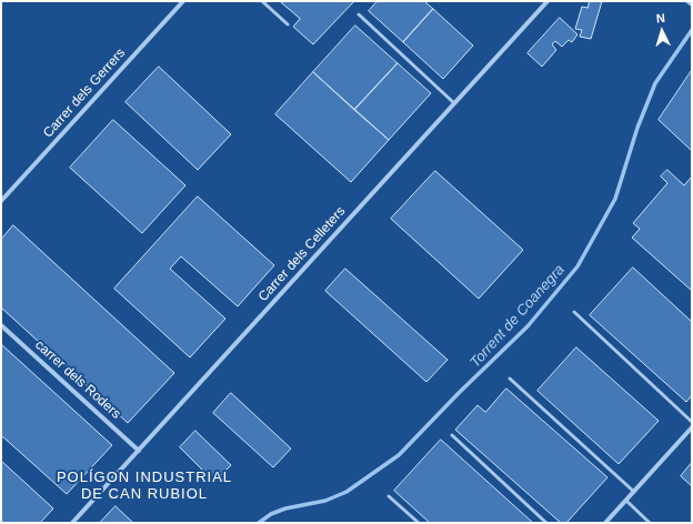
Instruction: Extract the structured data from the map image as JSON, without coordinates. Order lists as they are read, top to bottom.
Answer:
{
  "streets": {
    "street": ["Carrer dels Gerrers", "Carrer dels Celleters", "carrer dels Roders"]
  },
  "crossings": [
    ["Carrer dels Celleters", "carrer dels Roders"]
  ],
  "districts": ["POLÍGON INDUSTRIAL DE CAN RUBIOL"],
  "water": ["Torrent de Coanegra"],
  "north": "top"
}
